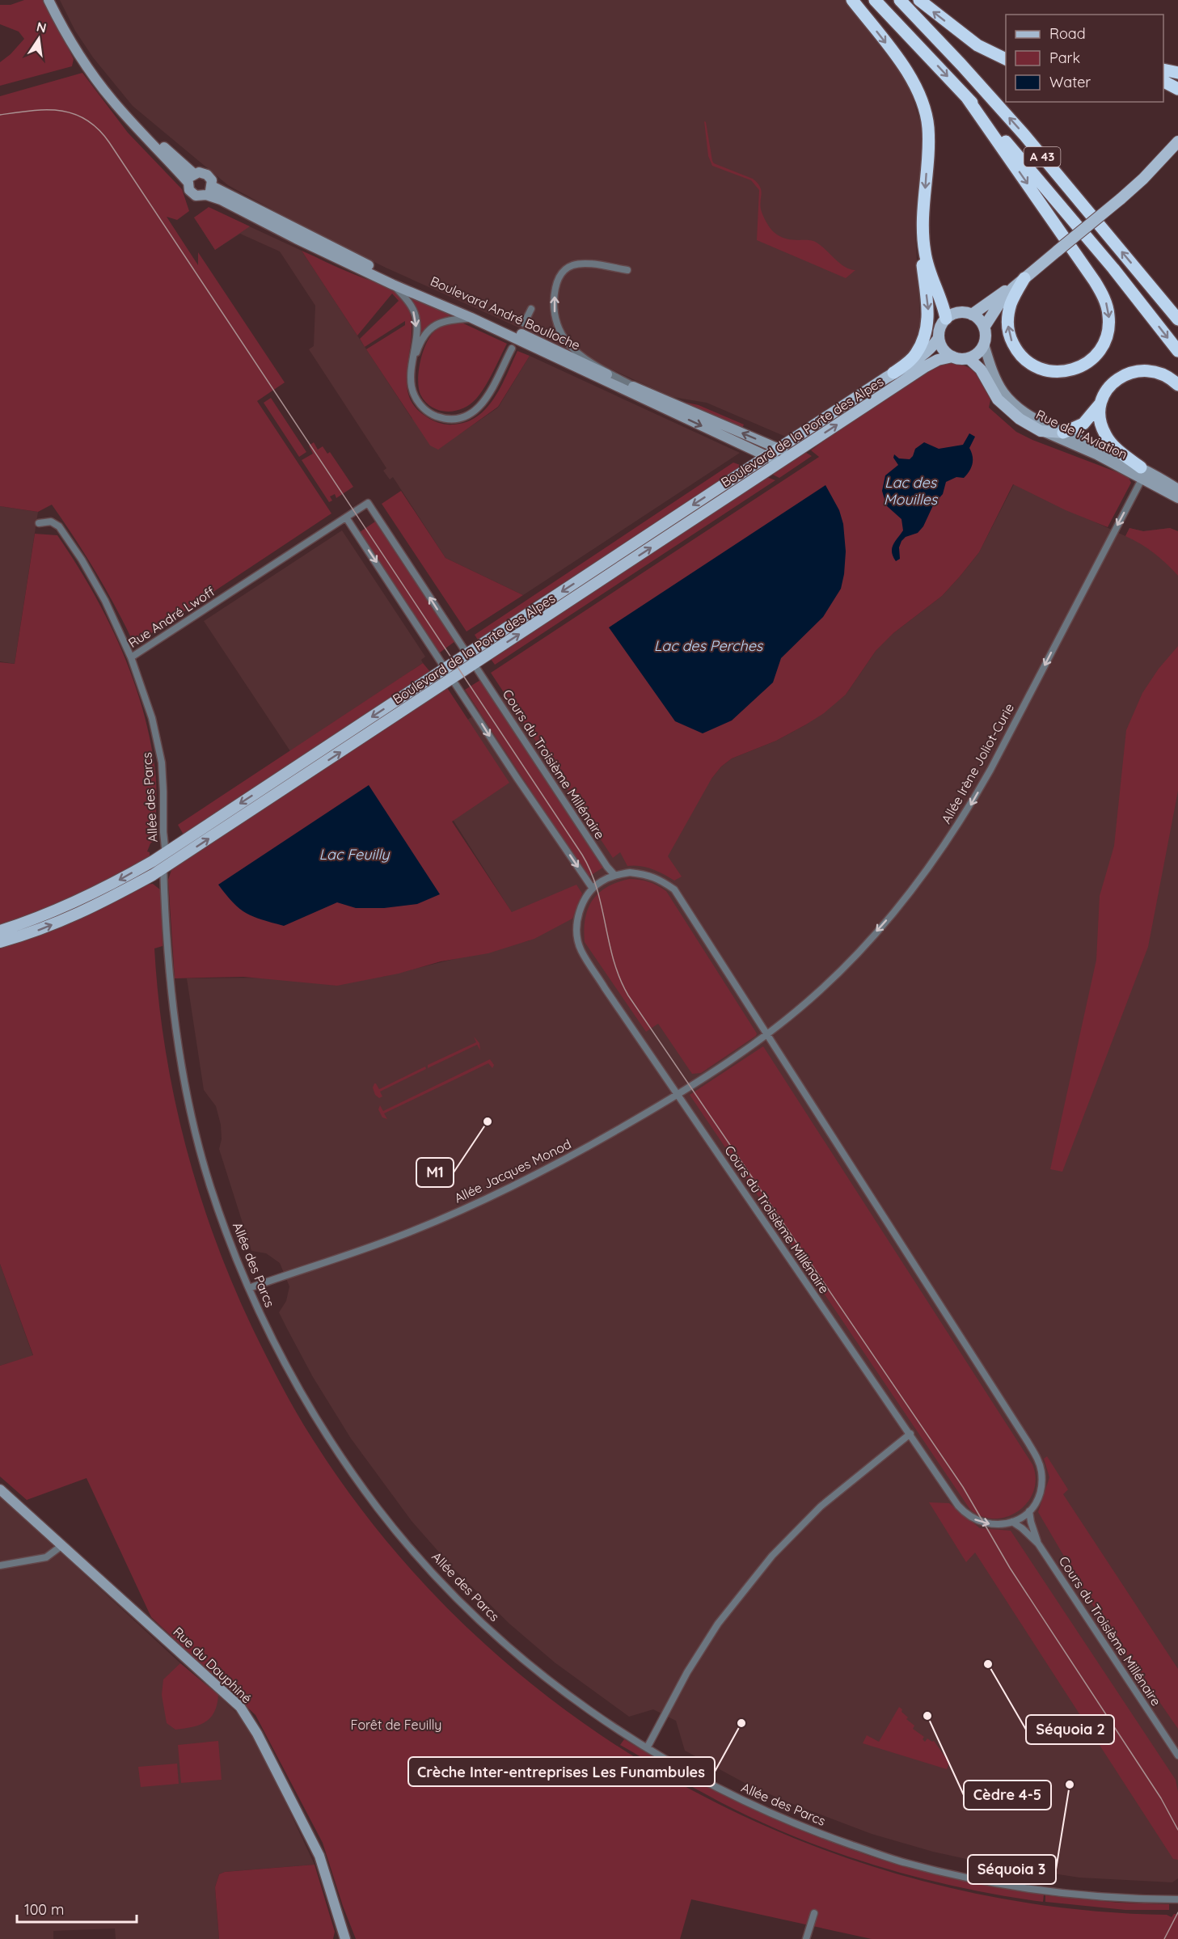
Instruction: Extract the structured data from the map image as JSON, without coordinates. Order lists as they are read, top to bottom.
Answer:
{
  "streets": {
    "highway": ["A 43"],
    "main road": [
      "Boulevard André Boulloche",
      "Boulevard de la Porte des Alpes",
      "Rue de l'Aviation",
      "Rue du Dauphiné"
    ],
    "street": [
      "Rue André Lwoff",
      "Allée Irène Joliot-Curie",
      "Cours du Troisième Millénaire",
      "Allée des Parcs",
      "Allée Jacques Monod"
    ]
  },
  "crossings": [
    ["Boulevard André Boulloche", "Boulevard de la Porte des Alpes"],
    ["Boulevard de la Porte des Alpes", "Rue de l'Aviation"],
    ["Boulevard de la Porte des Alpes", "Cours du Troisième Millénaire"],
    ["Boulevard de la Porte des Alpes", "Allée des Parcs"],
    ["Rue de l'Aviation", "Allée Irène Joliot-Curie"],
    ["Rue André Lwoff", "Cours du Troisième Millénaire"],
    ["Rue André Lwoff", "Allée des Parcs"],
    ["Allée Irène Joliot-Curie", "Cours du Troisième Millénaire"],
    ["Allée Irène Joliot-Curie", "Allée Jacques Monod"],
    ["Cours du Troisième Millénaire", "Allée Jacques Monod"],
    ["Allée des Parcs", "Allée Jacques Monod"]
  ],
  "one_way": ["Allée Irène Joliot-Curie"],
  "water": ["Lac des Mouilles", "Lac des Perches", "Lac Feuilly"],
  "parks": ["Forêt de Feuilly"],
  "places": [
    "M1",
    "Séquoia 2",
    "Cèdre 4-5",
    "Crèche Inter-entreprises Les Funambules",
    "Séquoia 3"
  ],
  "legend": ["Road", "Park", "Water"],
  "scale_bar": "100 m",
  "north": "top"
}
